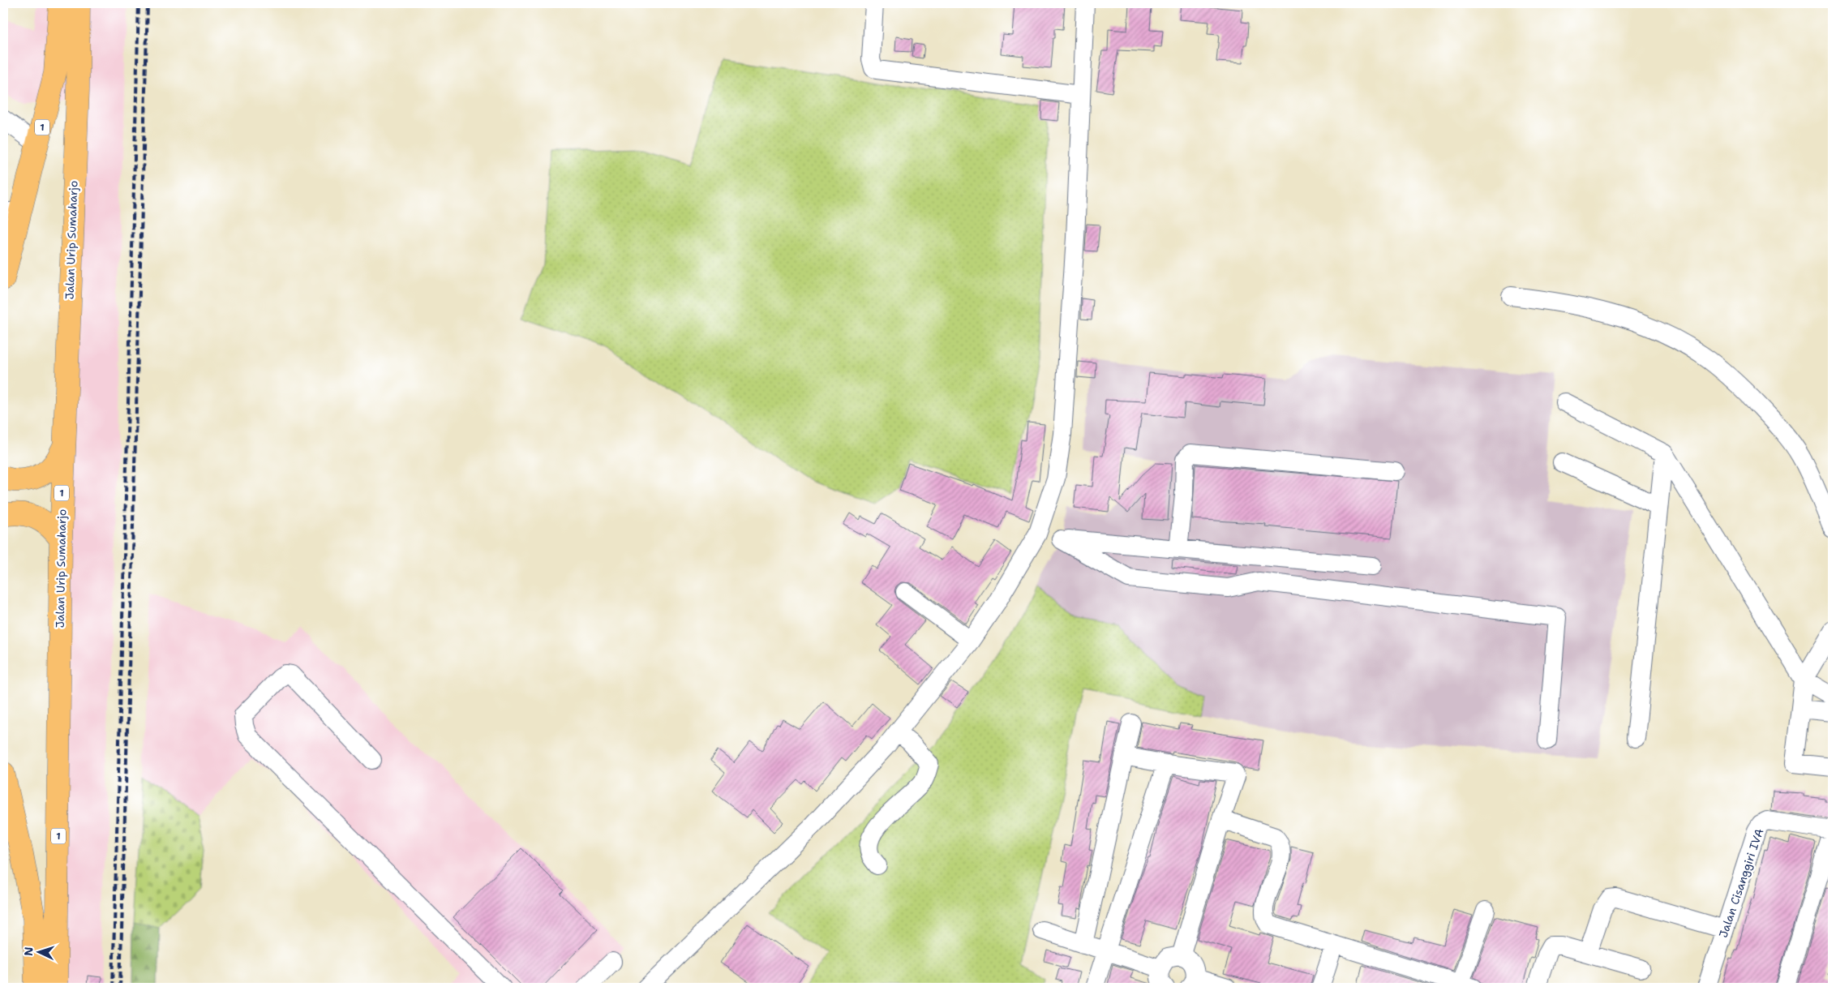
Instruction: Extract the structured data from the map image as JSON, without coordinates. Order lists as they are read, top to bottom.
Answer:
{
  "streets": {
    "highway": ["1", "Jalan Urip Sumaharjo"],
    "street": ["Jalan Cisanggiri IVA"]
  },
  "north": "left"
}
